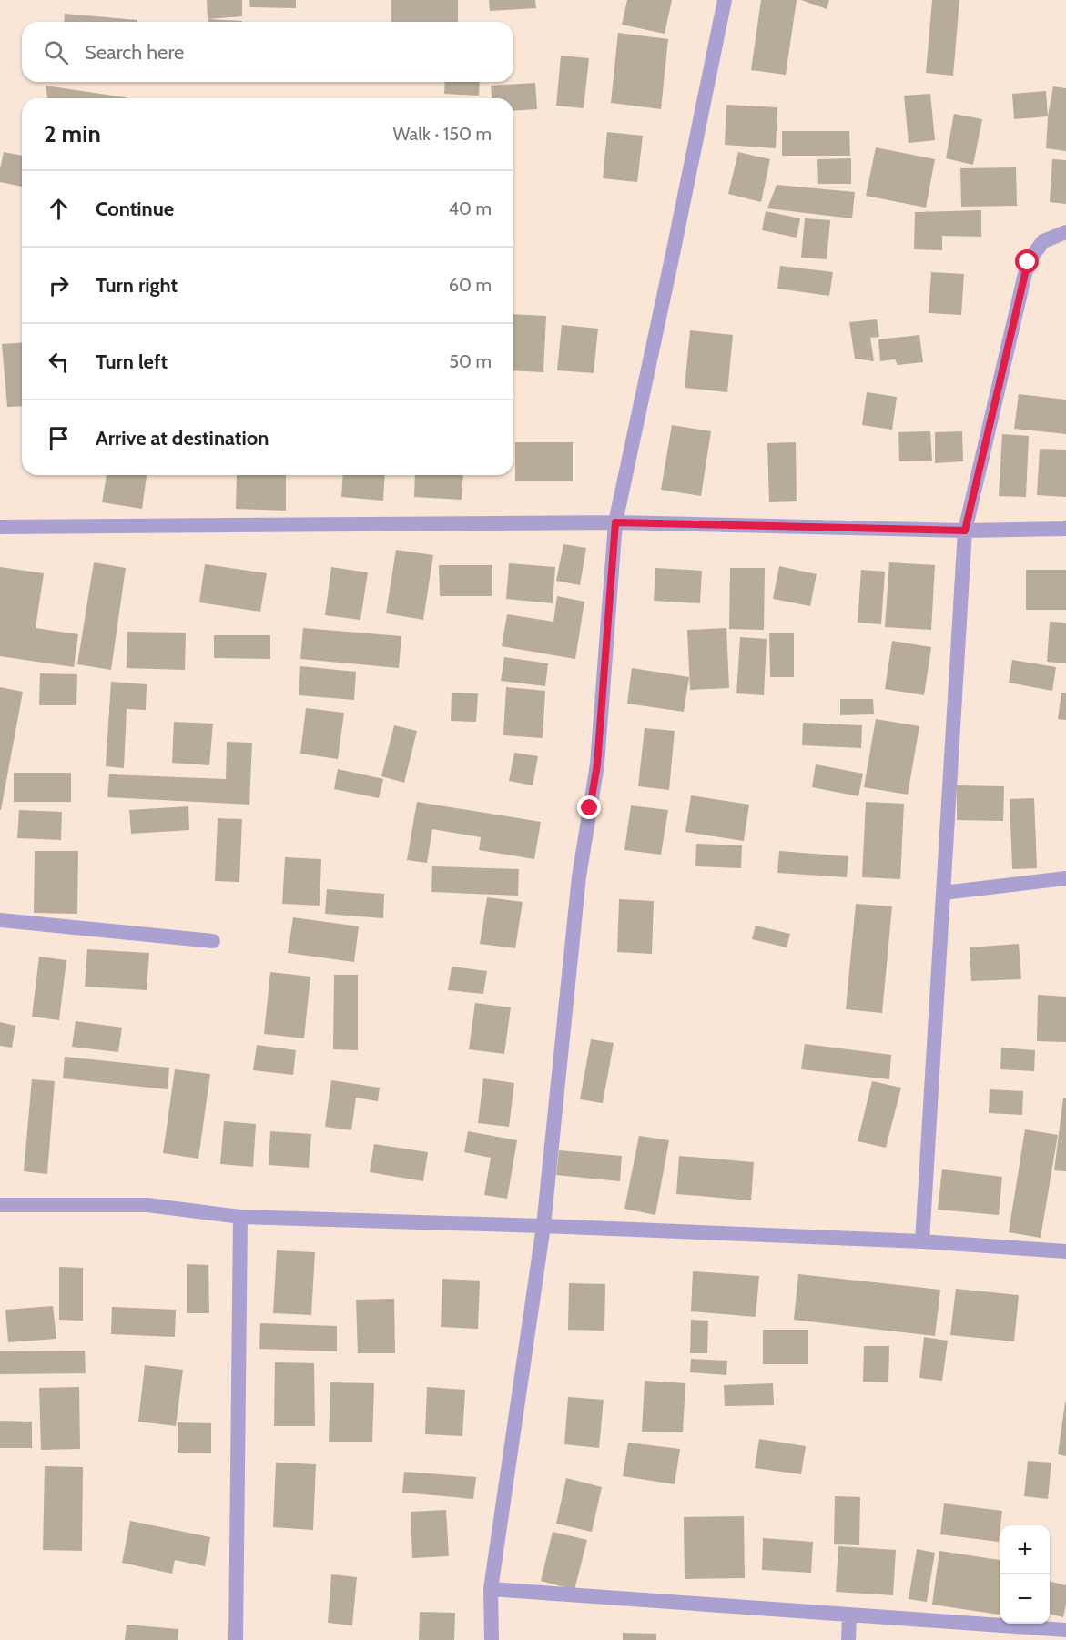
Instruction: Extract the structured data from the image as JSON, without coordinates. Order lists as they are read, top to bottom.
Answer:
{
  "page": {
    "search": "Search here",
    "heading": ["2 min", "Walk · 150 m"],
    "list": [
      ["Continue", "40 m"],
      ["Turn right", "60 m"],
      ["Turn left", "50 m"],
      "Arrive at destination"
    ],
    "map_buttons": ["+", "−"]
  }
}
